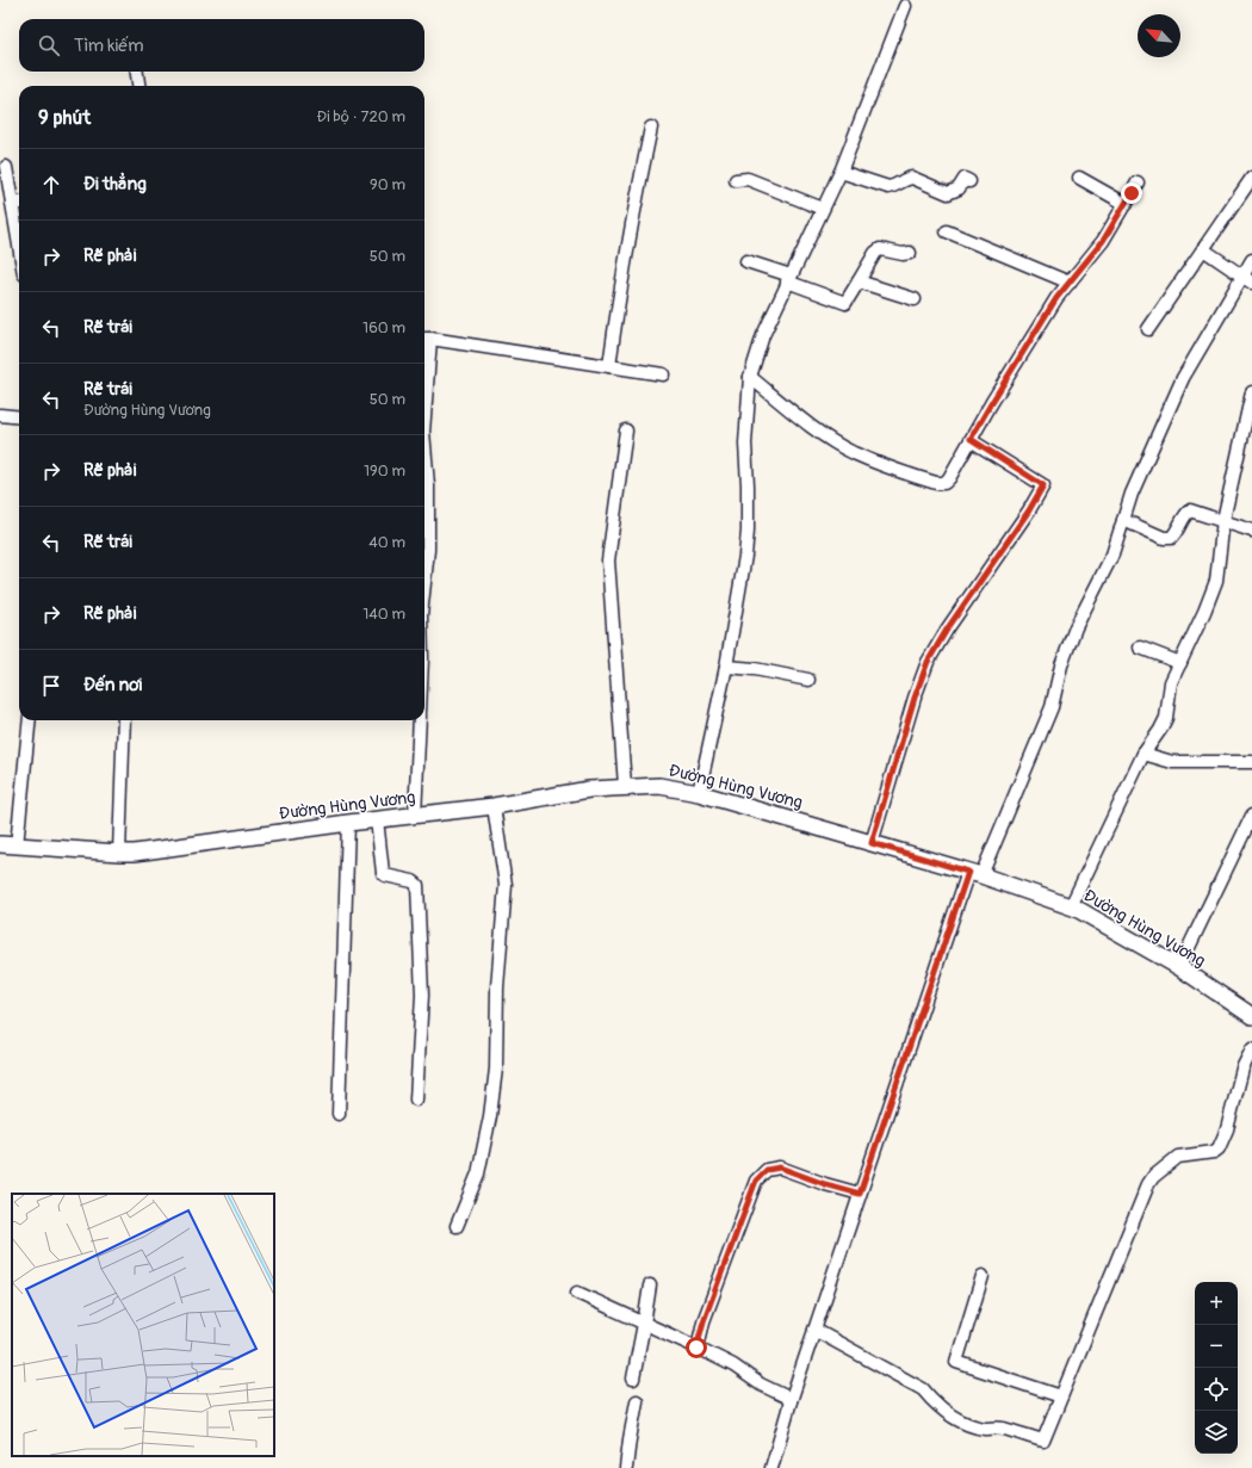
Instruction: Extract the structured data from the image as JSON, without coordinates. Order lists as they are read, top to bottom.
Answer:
{
  "streets": {
    "street": ["Đường Hùng Vương"]
  },
  "north": "top left",
  "page": {
    "search": "Tìm kiếm",
    "heading": ["9 phút", "Đi bộ · 720 m"],
    "list": [
      ["Đi thẳng", "90 m"],
      ["Rẽ phải", "50 m"],
      ["Rẽ trái", "160 m"],
      ["Rẽ trái", "Đường Hùng Vương", "50 m"],
      ["Rẽ phải", "190 m"],
      ["Rẽ trái", "40 m"],
      ["Rẽ phải", "140 m"],
      "Đến nơi"
    ],
    "map_buttons": ["+", "−"]
  }
}
